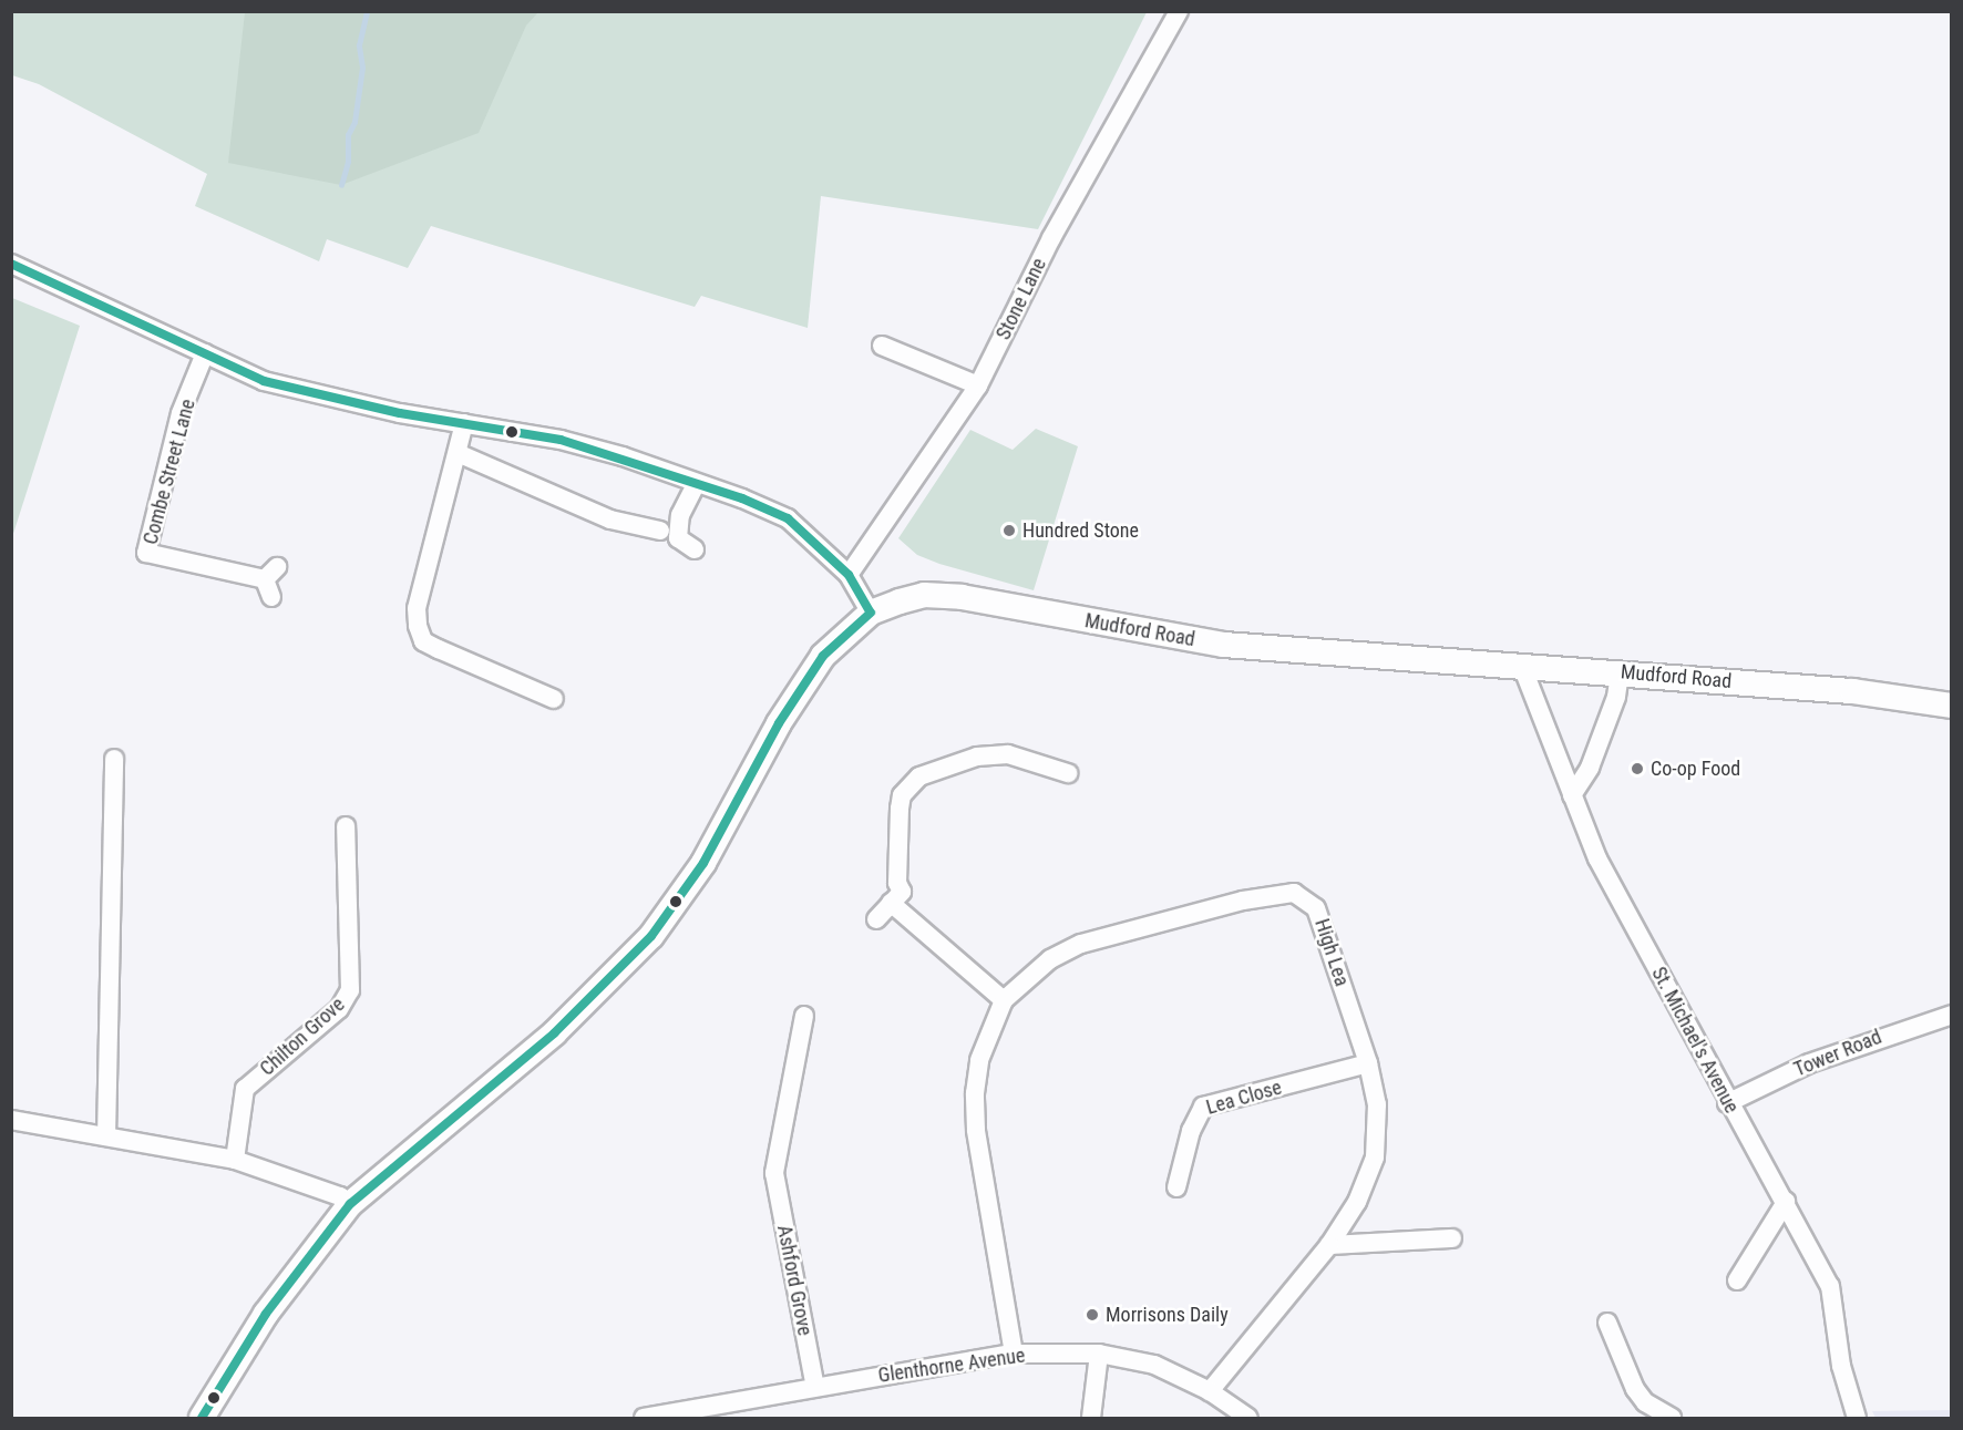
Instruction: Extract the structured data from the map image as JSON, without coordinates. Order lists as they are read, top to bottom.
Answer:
{
  "streets": {
    "main road": ["Mudford Road"],
    "street": [
      "Stone Lane",
      "Combe Street Lane",
      "High Lea",
      "Chilton Grove",
      "St. Michael's Avenue",
      "Tower Road",
      "Lea Close",
      "Ashford Grove",
      "Glenthorne Avenue"
    ]
  },
  "crossings": [
    ["Mudford Road", "St. Michael's Avenue"],
    ["High Lea", "Lea Close"],
    ["High Lea", "Glenthorne Avenue"],
    ["St. Michael's Avenue", "Tower Road"],
    ["Ashford Grove", "Glenthorne Avenue"]
  ],
  "places": ["Hundred Stone", "Co-op Food", "Morrisons Daily"]
}
